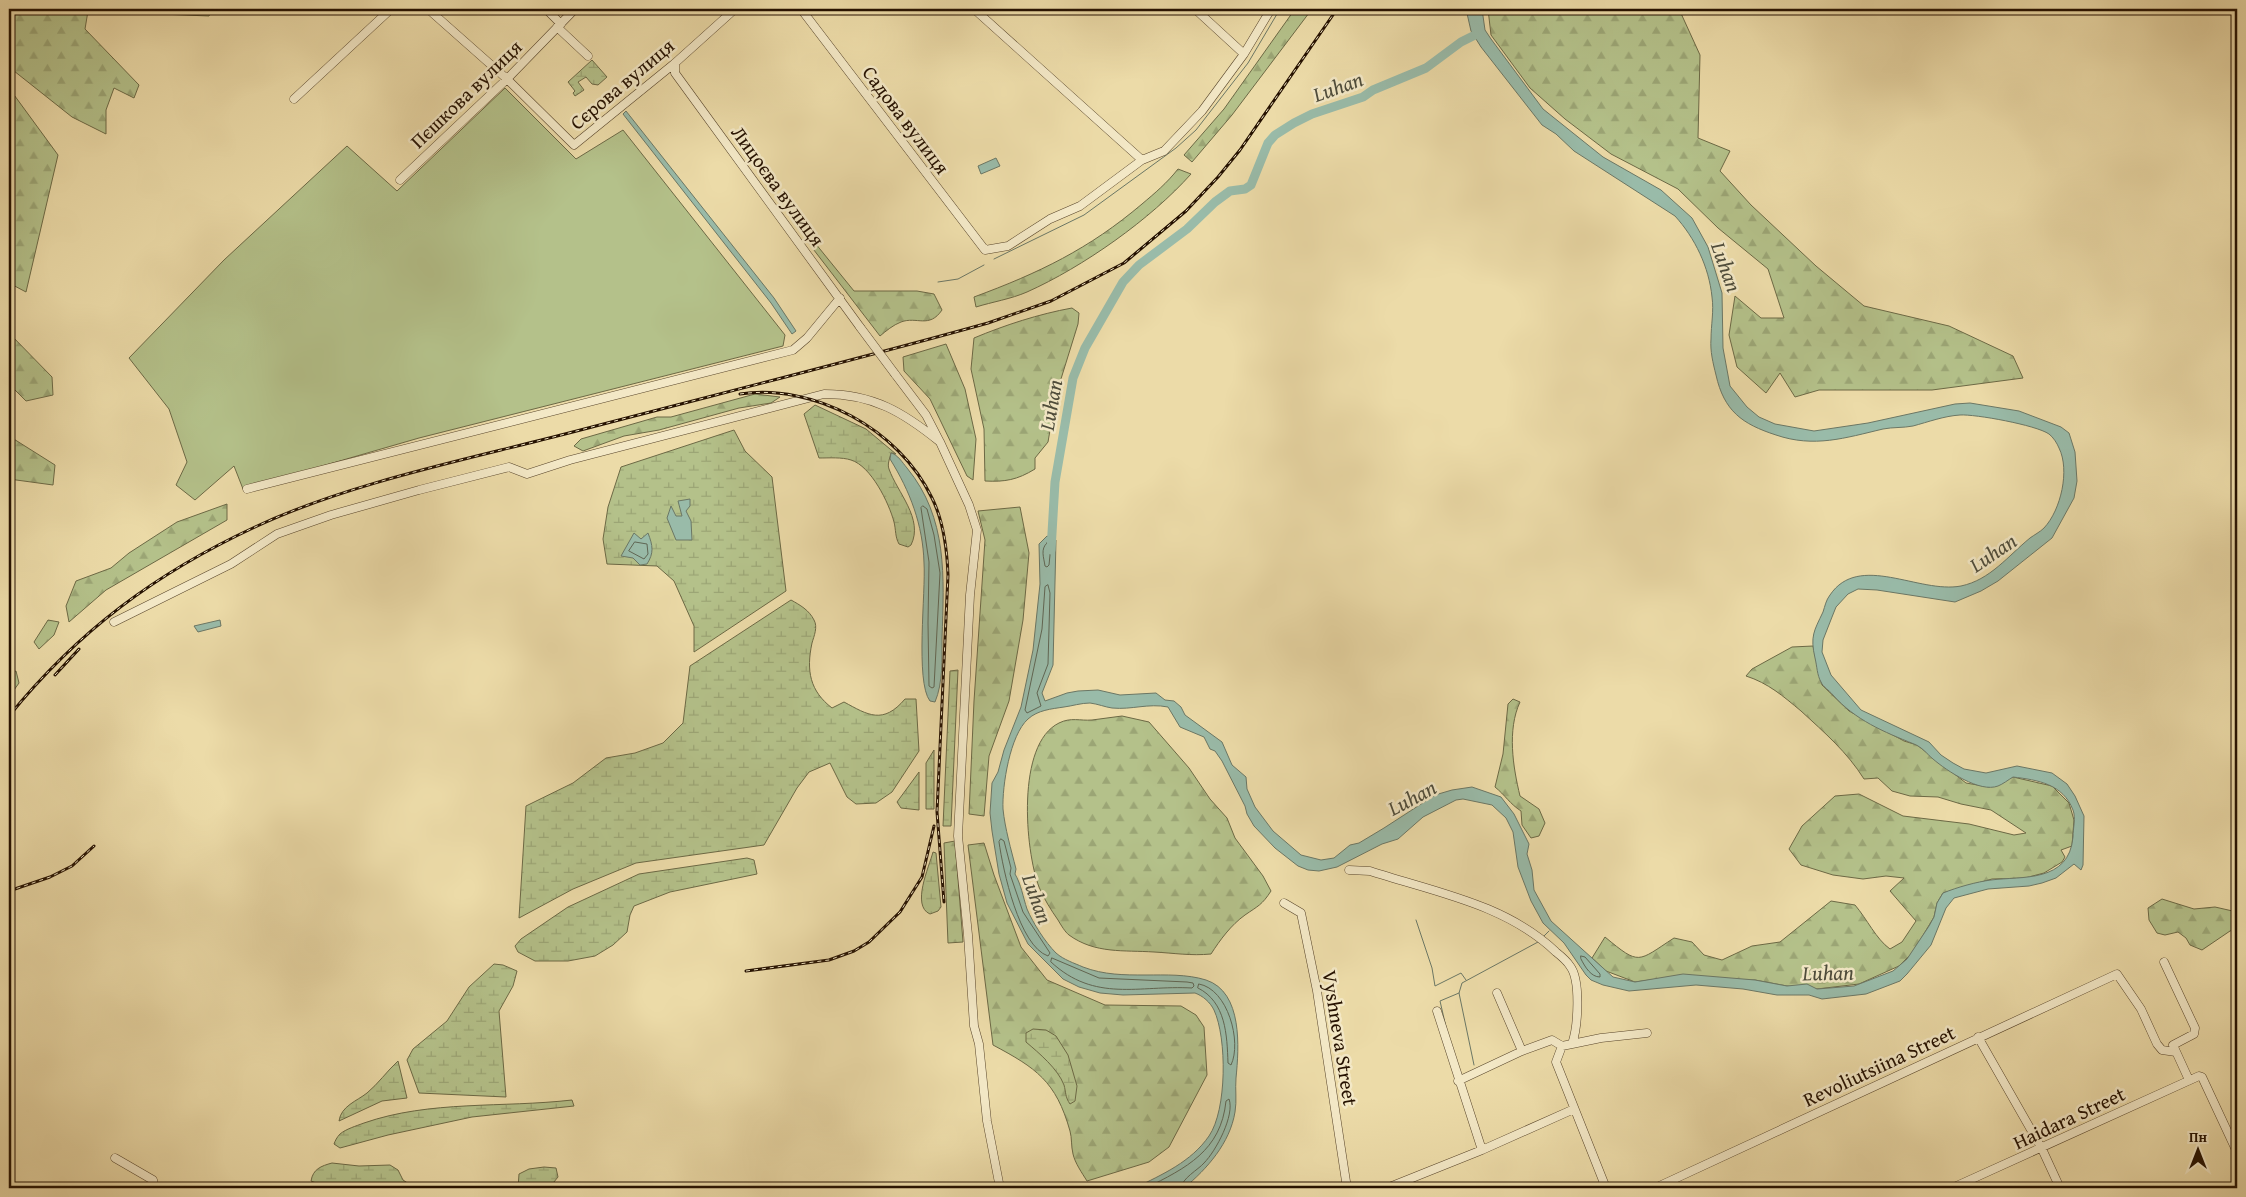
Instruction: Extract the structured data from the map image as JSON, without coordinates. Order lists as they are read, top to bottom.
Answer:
{
  "streets": {
    "street": [
      "Сєрова вулиця",
      "Пєшкова вулиця",
      "Садова вулиця",
      "Лицоєва вулиця",
      "Vyshneva Street",
      "Revoliutsiina Street",
      "Haidara Street"
    ]
  },
  "crossings": [
    ["Сєрова вулиця", "Пєшкова вулиця"],
    ["Сєрова вулиця", "Лицоєва вулиця"]
  ],
  "water": ["Luhan"],
  "north": "top"
}
